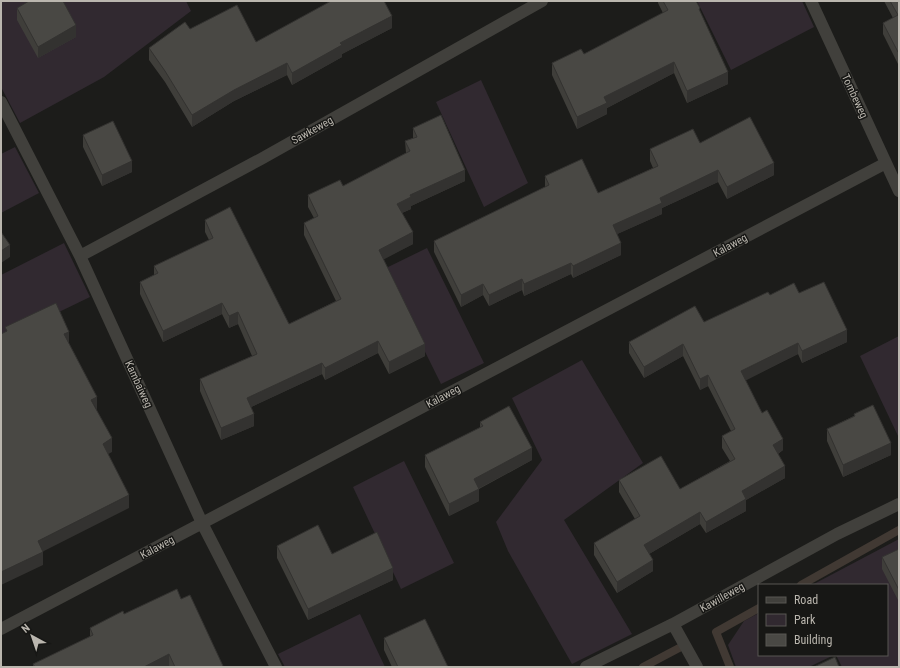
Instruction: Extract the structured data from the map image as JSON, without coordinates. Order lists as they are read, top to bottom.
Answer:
{
  "streets": {
    "street": [
      "Tombeweg",
      "Sawkeweg",
      "Kalaweg",
      "Kambaiweg",
      "Kawilleweg"
    ]
  },
  "crossings": [
    ["Tombeweg", "Kalaweg"],
    ["Sawkeweg", "Kambaiweg"],
    ["Kalaweg", "Kambaiweg"]
  ],
  "legend": ["Road", "Park", "Building"],
  "north": "top left"
}
